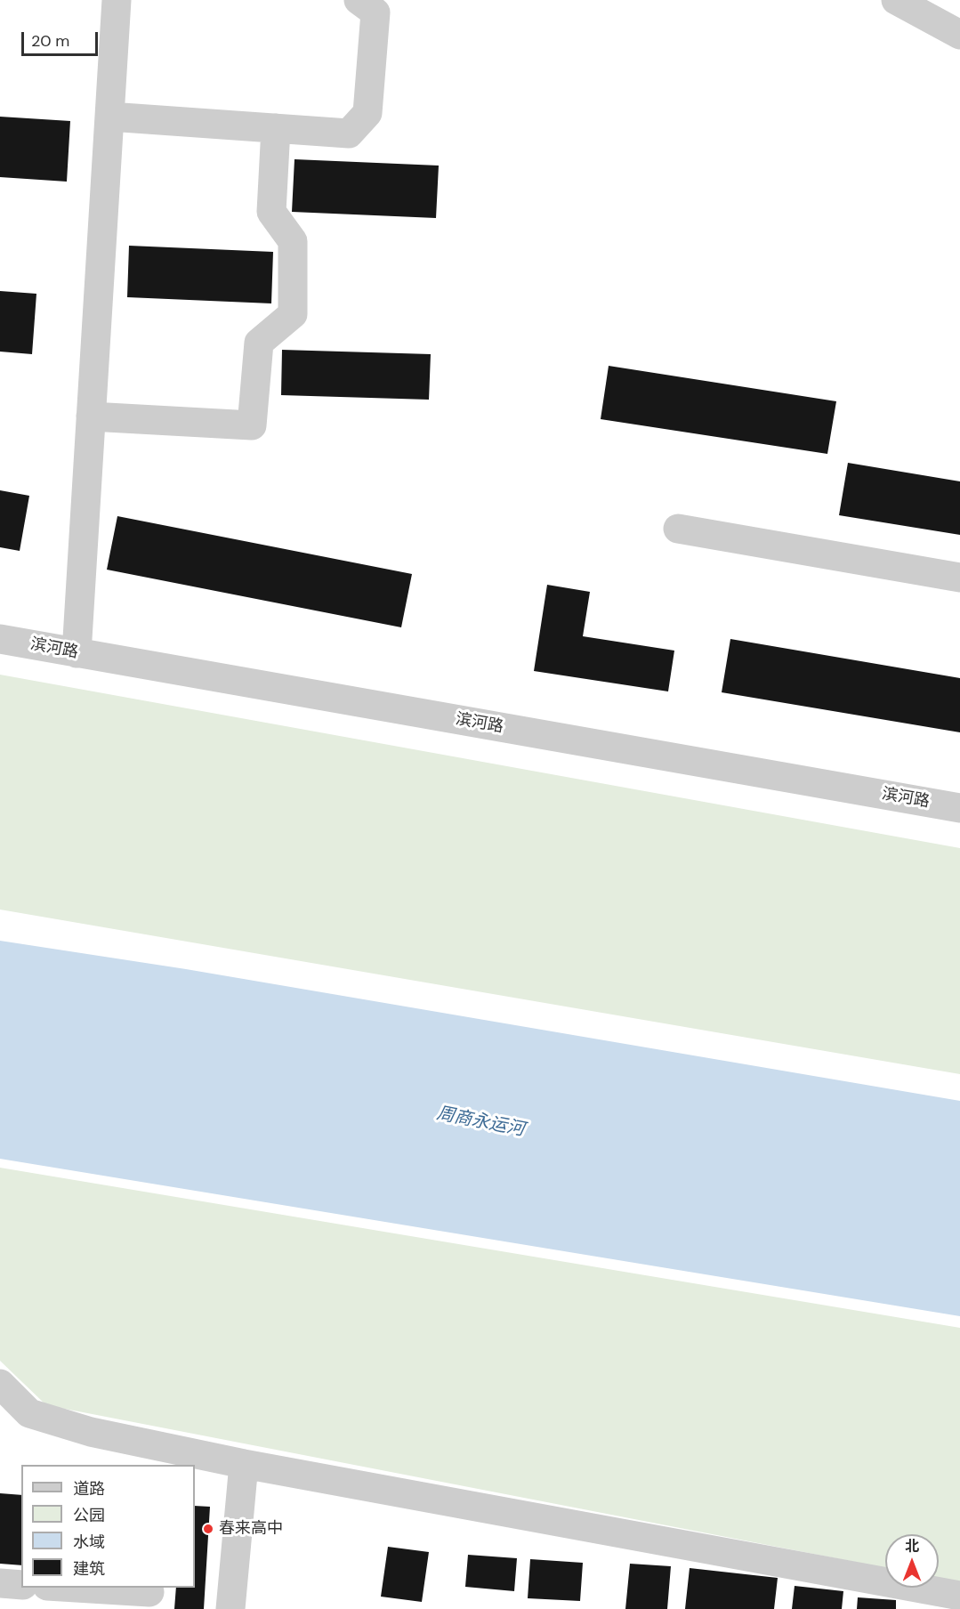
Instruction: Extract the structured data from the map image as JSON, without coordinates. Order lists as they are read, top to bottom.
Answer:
{
  "streets": {
    "street": ["滨河路"]
  },
  "water": ["周商永运河"],
  "places": ["春来高中"],
  "legend": [
    "道路",
    "公园",
    "水域",
    "建筑"
  ],
  "scale_bar": "20 m",
  "north": "top"
}
